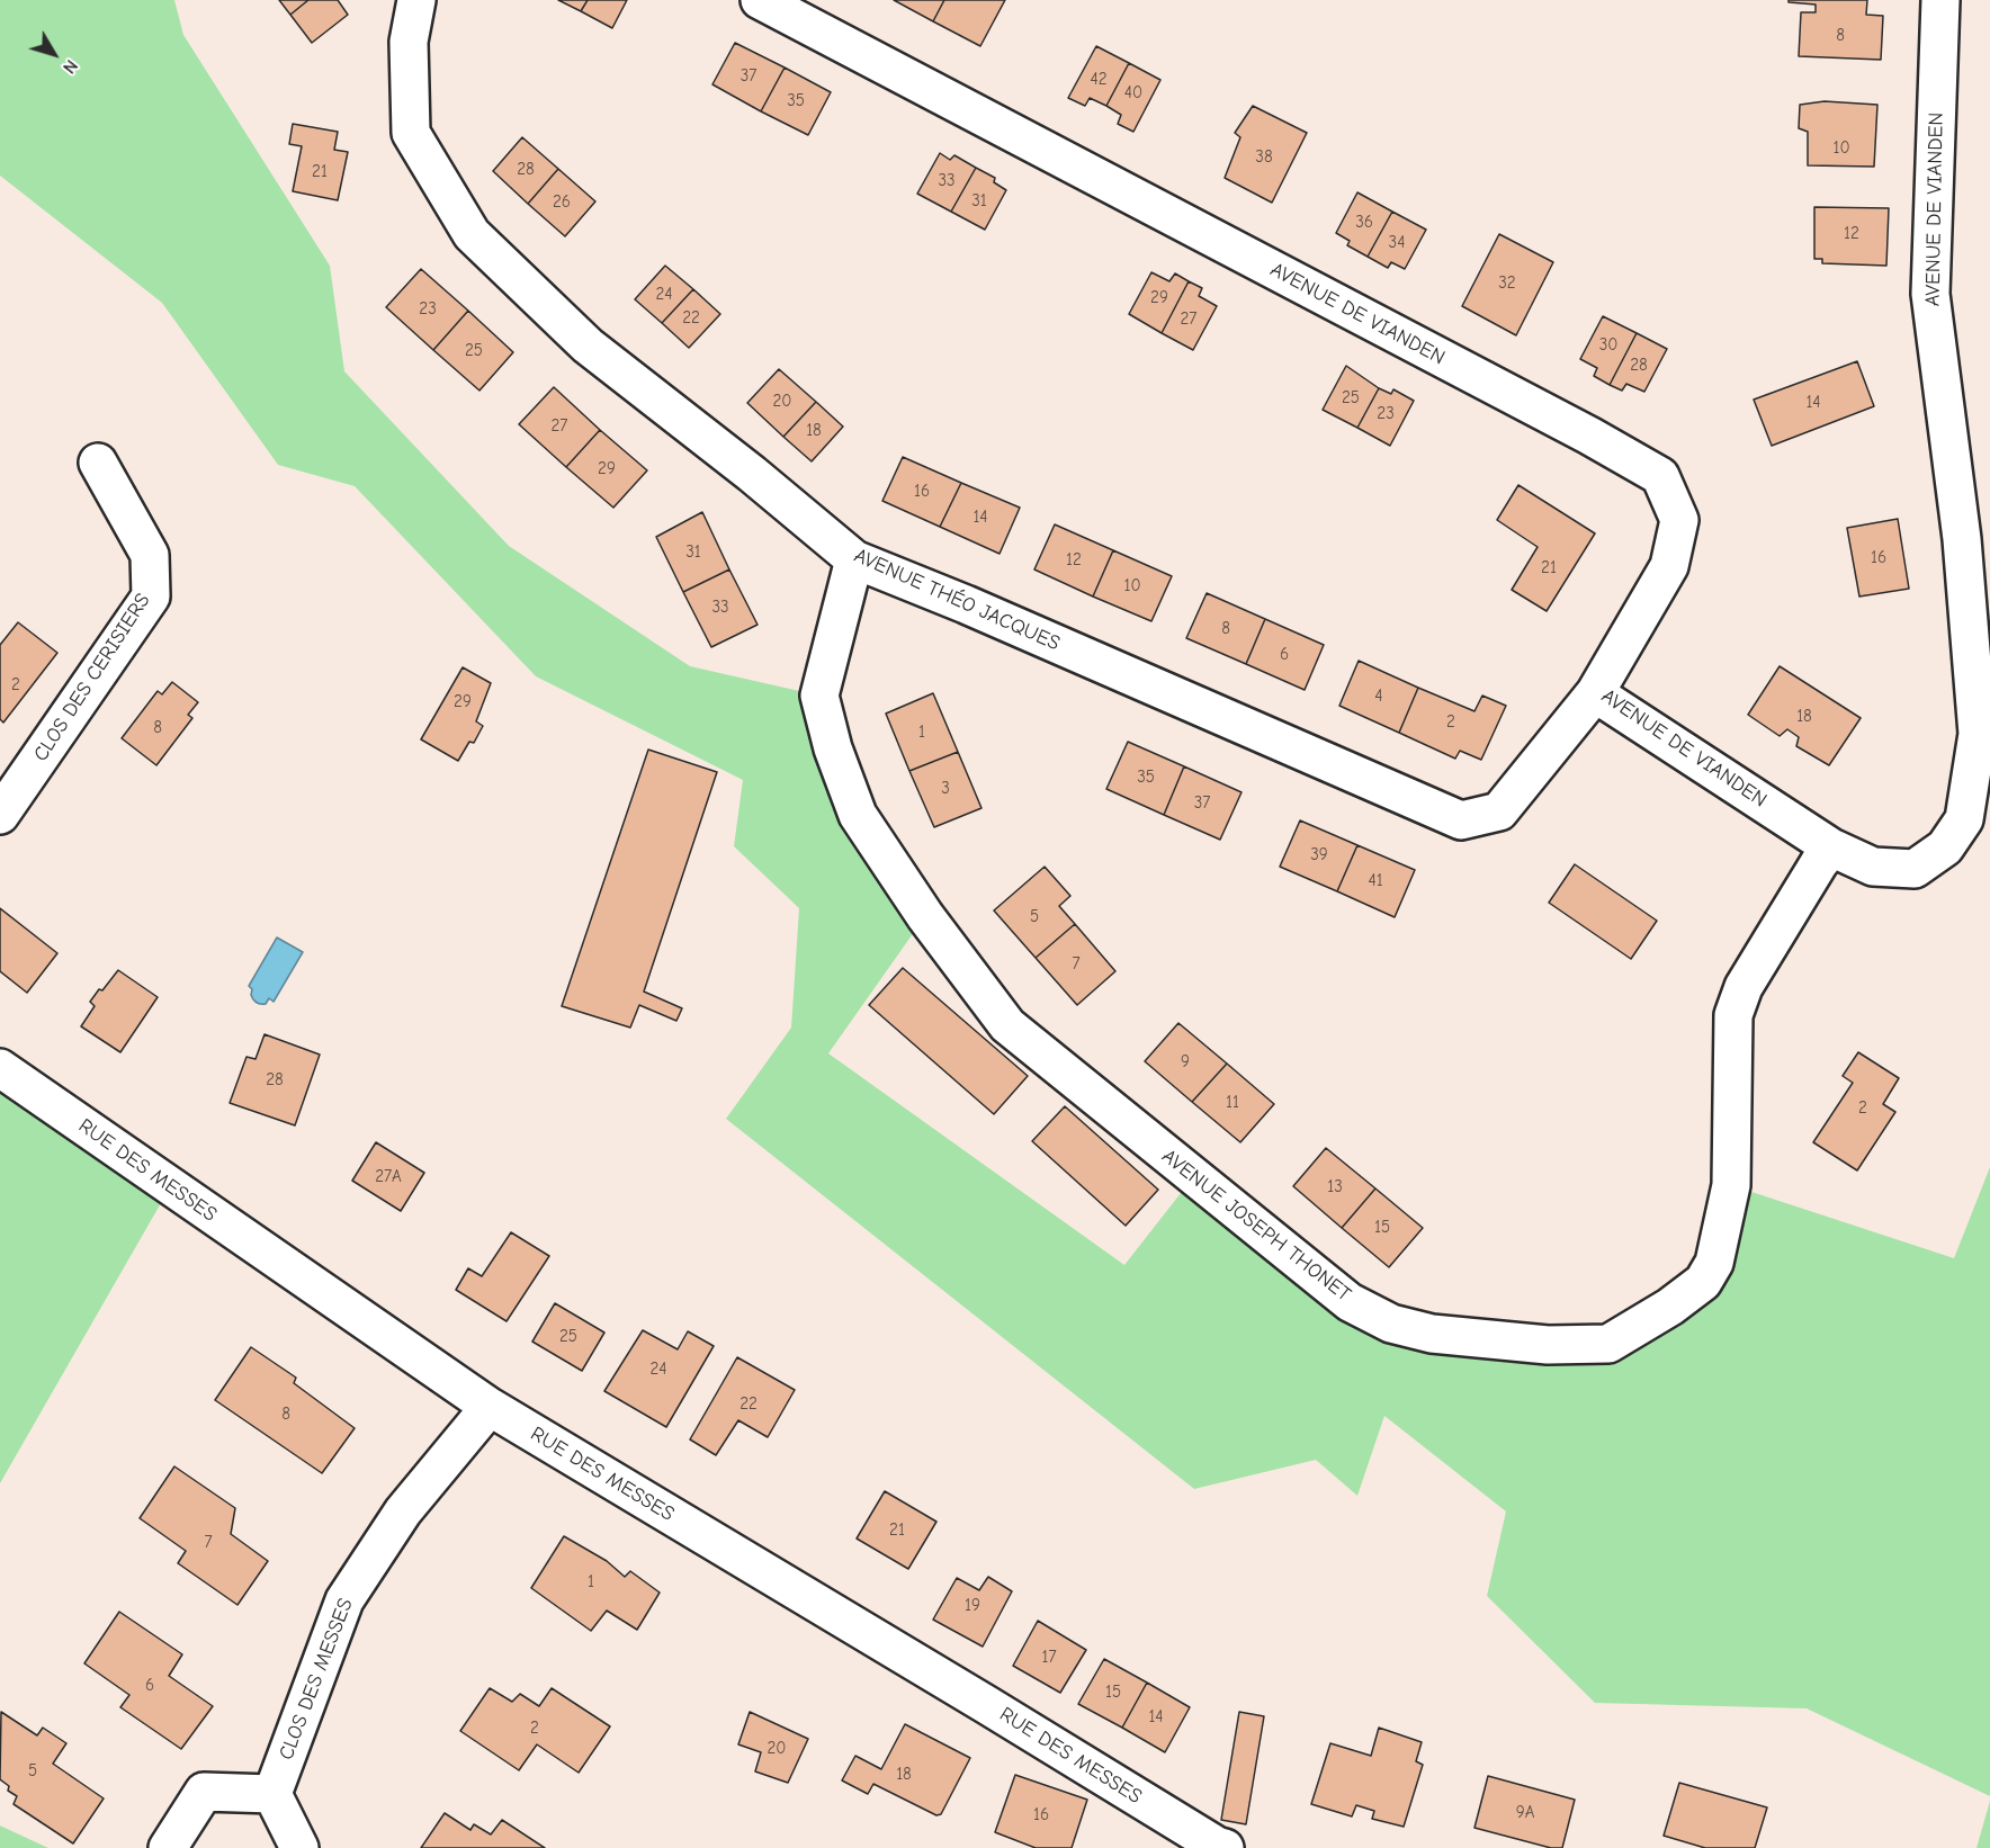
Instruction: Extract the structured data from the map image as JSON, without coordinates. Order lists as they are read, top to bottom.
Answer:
{
  "streets": {
    "street": [
      "AVENUE DE VIANDEN",
      "AVENUE THÉO JACQUES",
      "CLOS DES CERISIERS",
      "RUE DES MESSES",
      "AVENUE JOSEPH THONET",
      "CLOS DES MESSES"
    ]
  },
  "crossings": [
    ["AVENUE DE VIANDEN", "AVENUE THÉO JACQUES"],
    ["AVENUE DE VIANDEN", "AVENUE JOSEPH THONET"],
    ["AVENUE THÉO JACQUES", "AVENUE JOSEPH THONET"],
    ["RUE DES MESSES", "CLOS DES MESSES"]
  ],
  "house_numbers": [
    "8",
    "37",
    "42",
    "40",
    "35",
    "10",
    "38",
    "28",
    "21",
    "33",
    "31",
    "26",
    "36",
    "12",
    "34",
    "32",
    "24",
    "29",
    "23",
    "22",
    "27",
    "30",
    "25",
    "28",
    "25",
    "20",
    "14",
    "23",
    "27",
    "18",
    "29",
    "16",
    "14",
    "31",
    "16",
    "12",
    "21",
    "10",
    "33",
    "8",
    "6",
    "2",
    "4",
    "29",
    "18",
    "2",
    "8",
    "1",
    "35",
    "3",
    "37",
    "39",
    "41",
    "5",
    "7",
    "9",
    "28",
    "11",
    "2",
    "27A",
    "13",
    "15",
    "25",
    "24",
    "22",
    "8",
    "21",
    "7",
    "1",
    "19",
    "17",
    "6",
    "15",
    "14",
    "2",
    "20",
    "5",
    "18",
    "9A",
    "16"
  ],
  "north": "bottom right"
}
